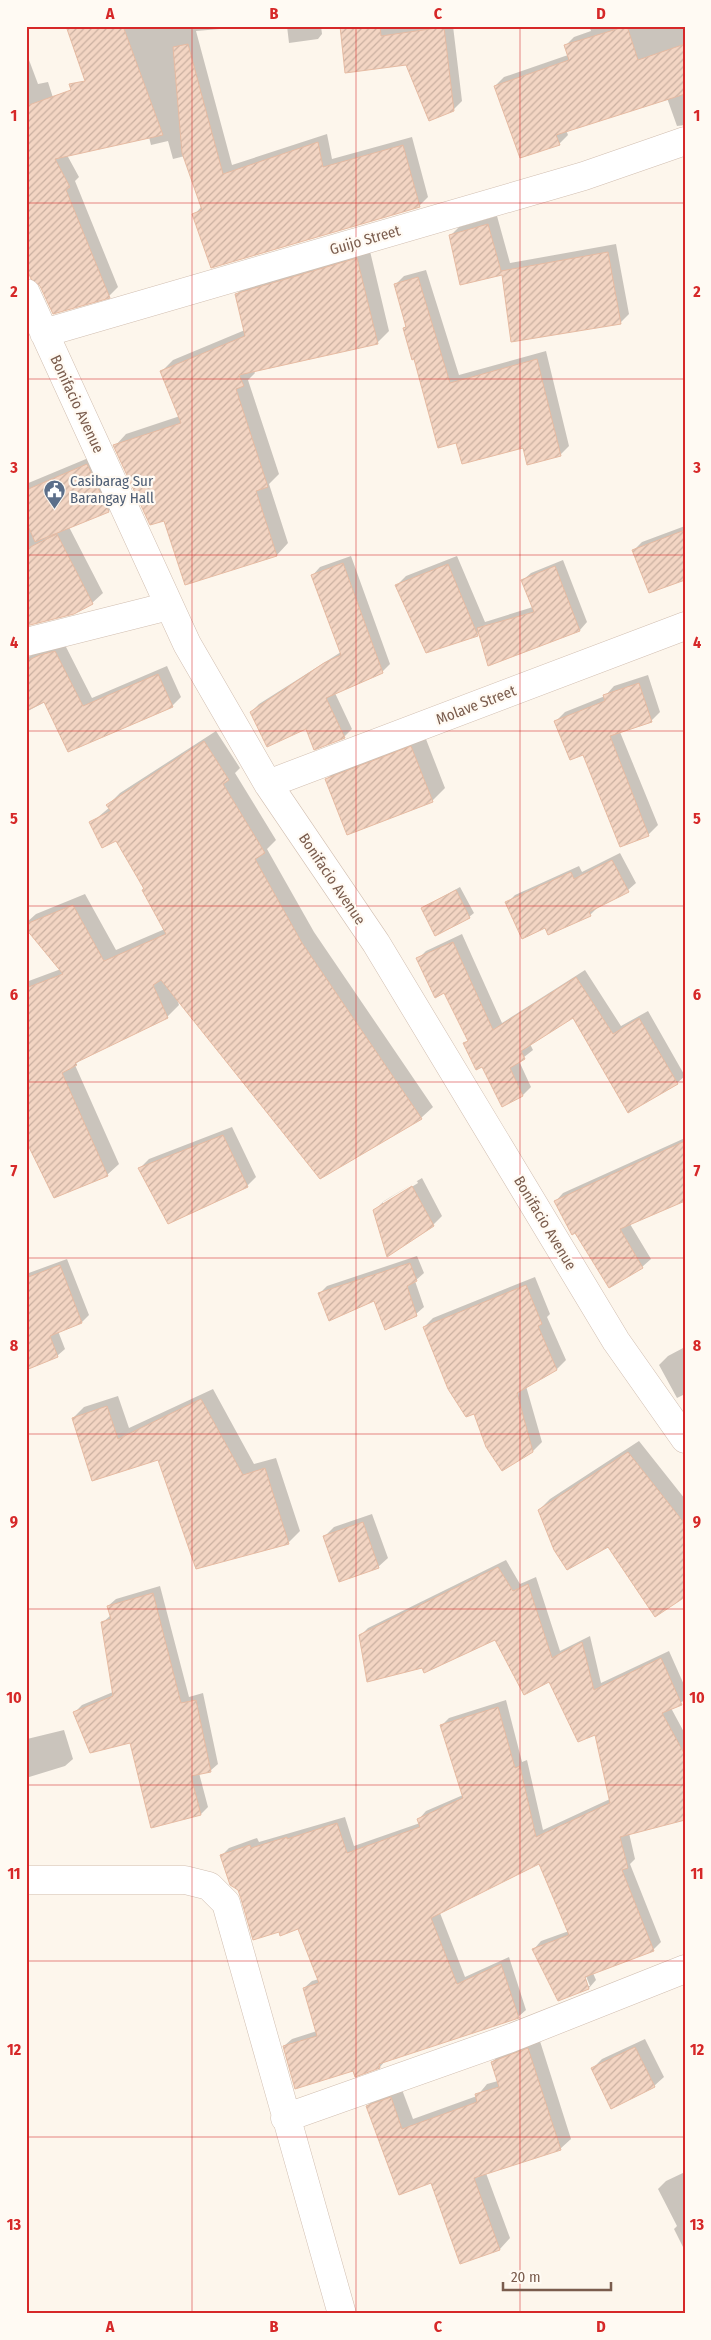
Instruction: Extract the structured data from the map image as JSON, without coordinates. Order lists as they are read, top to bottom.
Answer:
{
  "streets": {
    "street": ["Guijo Street", "Bonifacio Avenue", "Molave Street"]
  },
  "crossings": [
    ["Guijo Street", "Bonifacio Avenue"],
    ["Bonifacio Avenue", "Molave Street"]
  ],
  "places": {
    "public building": ["Casibarag Sur Barangay Hall"]
  },
  "scale_bar": "20 m",
  "grid": {
    "columns": [
      "A",
      "B",
      "C",
      "D"
    ],
    "rows": [
      "1",
      "2",
      "3",
      "4",
      "5",
      "6",
      "7",
      "8",
      "9",
      "10",
      "11",
      "12",
      "13"
    ]
  }
}
